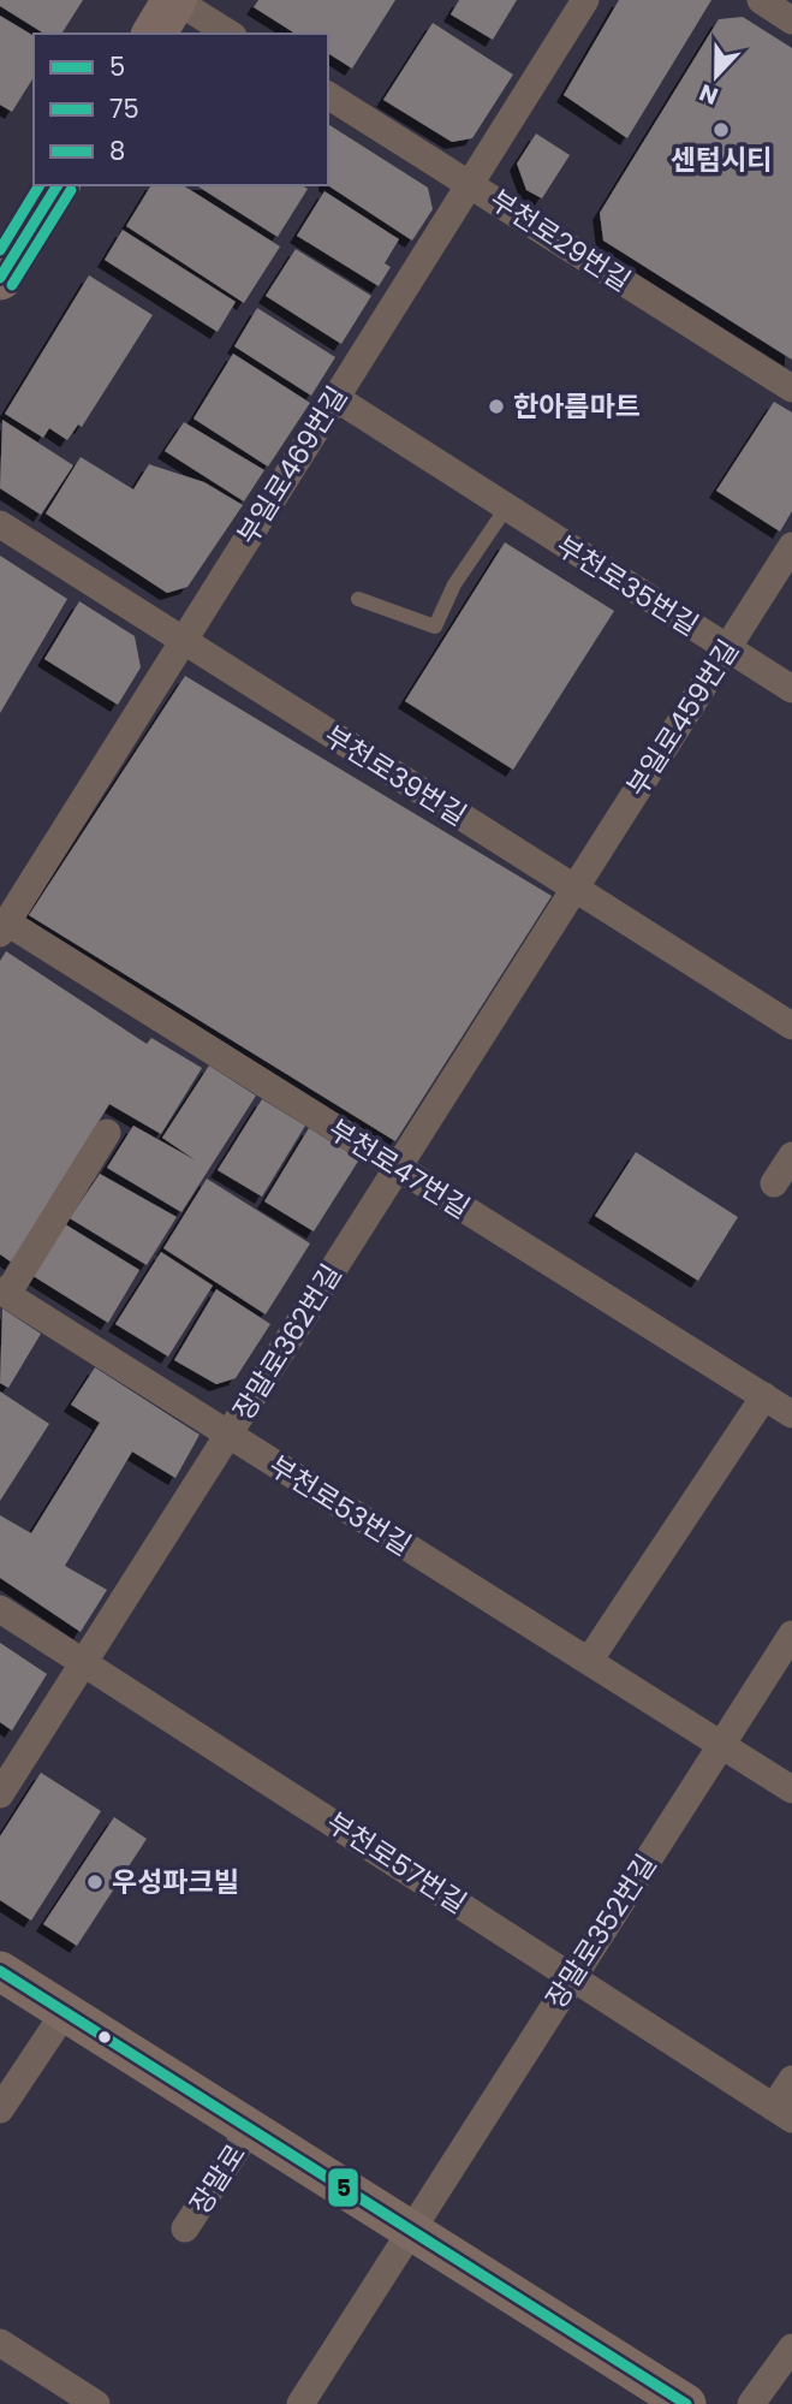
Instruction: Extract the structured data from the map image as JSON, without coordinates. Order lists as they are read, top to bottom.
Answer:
{
  "streets": {
    "street": [
      "부천로29번길",
      "부일로469번길",
      "부천로35번길",
      "부일로459번길",
      "부천로39번길",
      "부천로47번길",
      "장말로362번길",
      "부천로53번길",
      "부천로57번길",
      "장말로352번길",
      "장말로"
    ]
  },
  "crossings": [
    ["부천로29번길", "부일로469번길"],
    ["부일로469번길", "부천로35번길"],
    ["부일로469번길", "부천로39번길"],
    ["부일로469번길", "부천로47번길"],
    ["부천로35번길", "부일로459번길"],
    ["부일로459번길", "부천로39번길"],
    ["부일로459번길", "장말로362번길"],
    ["부천로39번길", "장말로362번길"],
    ["부천로47번길", "장말로362번길"],
    ["장말로362번길", "부천로53번길"],
    ["장말로362번길", "부천로57번길"],
    ["부천로53번길", "장말로352번길"],
    ["부천로57번길", "장말로352번길"],
    ["장말로352번길", "장말로"]
  ],
  "places": ["센텀시티", "한아름마트", "우성파크빌"],
  "lines": ["transit line 5", "transit line 8", "transit line 75"],
  "legend": ["5", "75", "8"],
  "north": "bottom"
}
